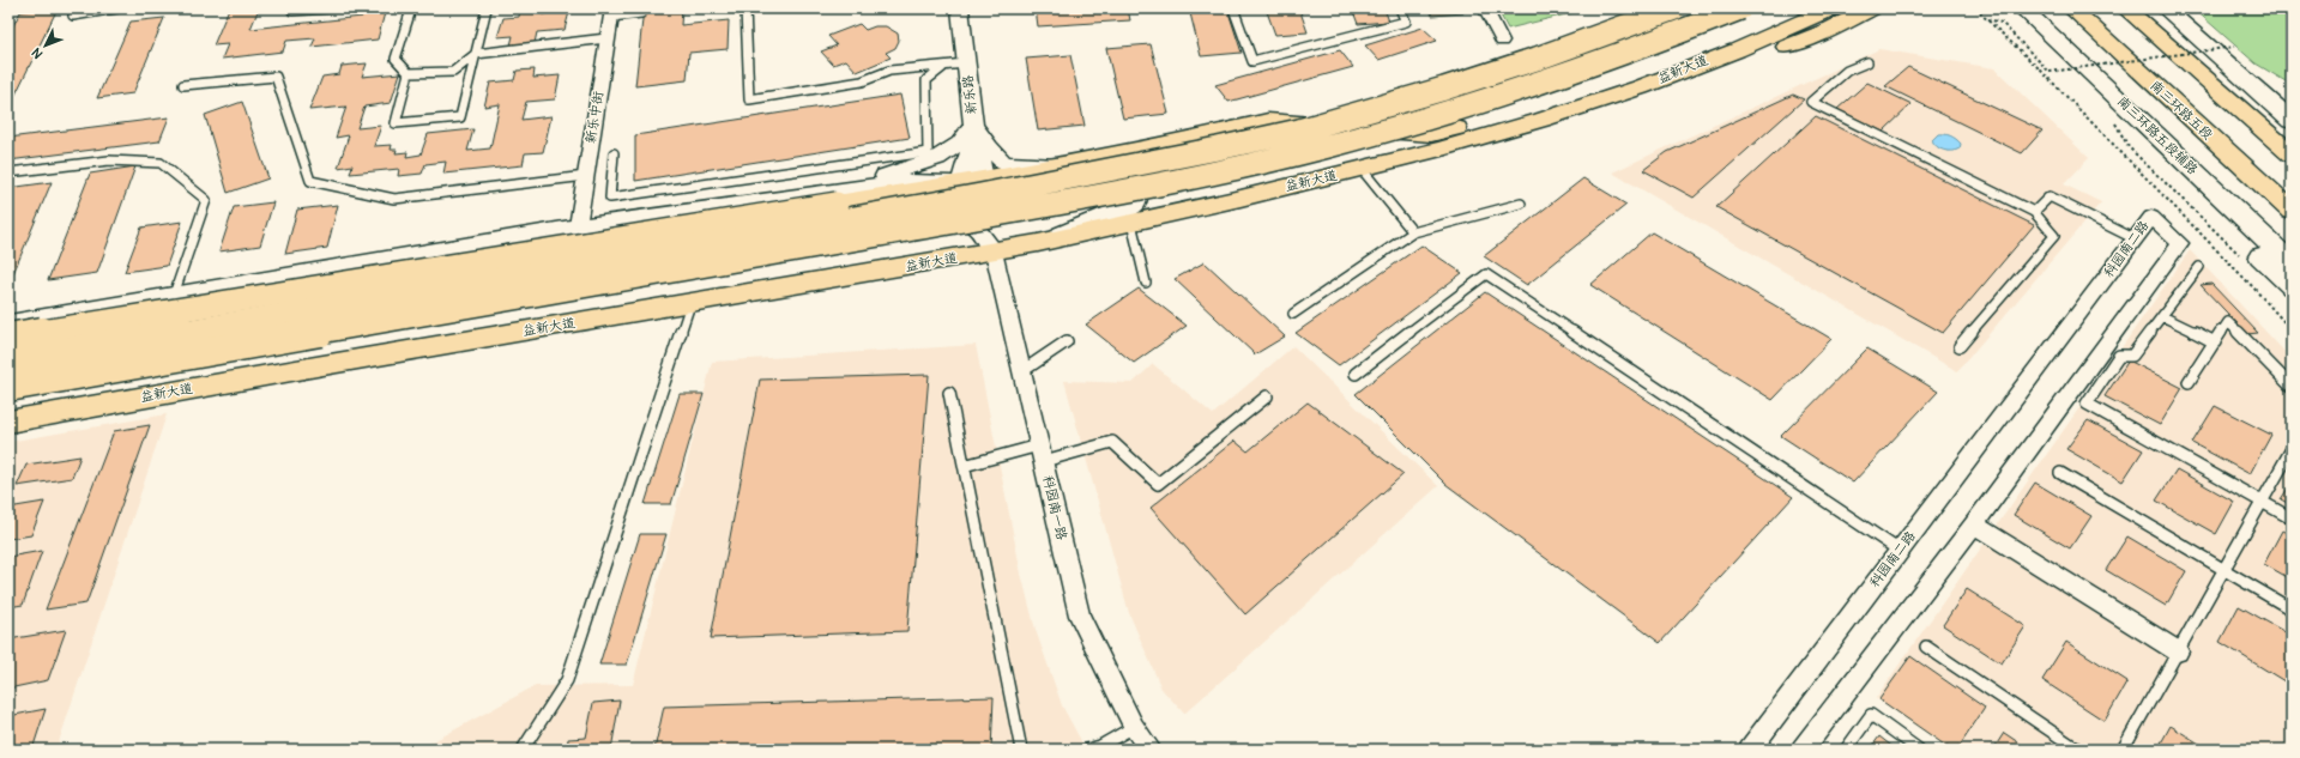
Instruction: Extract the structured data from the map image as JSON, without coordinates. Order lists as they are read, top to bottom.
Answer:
{
  "streets": {
    "main road": ["益新大道", "南三环路五段", "南三环路五段辅路"],
    "street": [
      "新乐路",
      "新乐中街",
      "科园南二路",
      "科园南一路"
    ]
  },
  "crossings": [
    ["益新大道", "新乐路"],
    ["益新大道", "科园南一路"]
  ],
  "north": "bottom left"
}
